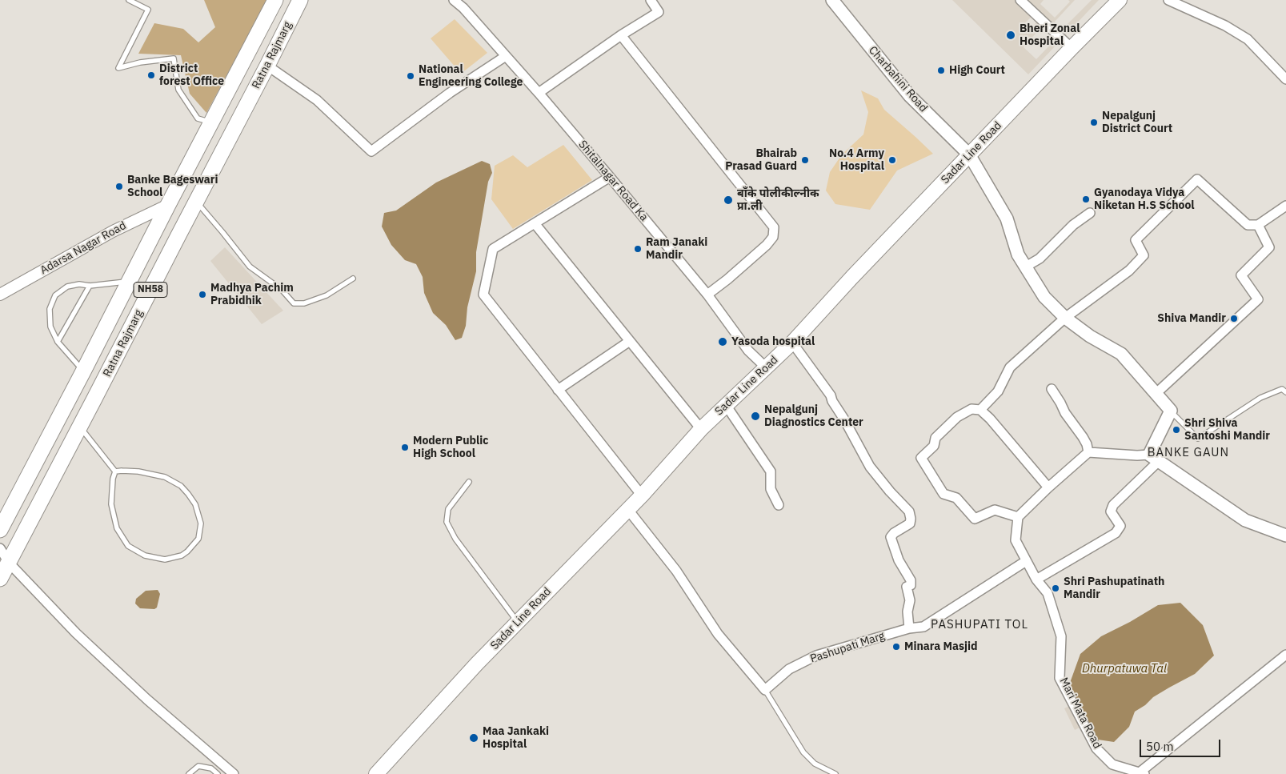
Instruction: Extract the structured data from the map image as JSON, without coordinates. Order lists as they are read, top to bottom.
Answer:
{
  "streets": {
    "highway": ["Ratna Rajmarg", "NH58"],
    "main road": ["Charbahini Road", "Sadar Line Road"],
    "street": [
      "Shitalnagar Road Ka",
      "Adarsa Nagar Road",
      "Pashupati Marg",
      "Mari Mata Road"
    ]
  },
  "crossings": [
    ["Ratna Rajmarg", "Adarsa Nagar Road"],
    ["Charbahini Road", "Sadar Line Road"],
    ["Sadar Line Road", "Shitalnagar Road Ka"],
    ["Pashupati Marg", "Mari Mata Road"]
  ],
  "districts": ["BANKE GAUN", "PASHUPATI TOL"],
  "water": ["Dhurpatuwa Tal"],
  "places": [
    "Bheri Zonal Hospital",
    "High Court",
    "District forest Office",
    "National Engineering College",
    "Nepalgunj District Court",
    "Bhairab Prasad Guard",
    "No.4 Army Hospital",
    "Banke Bageswari School",
    "Gyanodaya Vidya Niketan H.S School",
    "बाँके पोलीकील्नीक प्रा.ली",
    "Ram Janaki Mandir",
    "Madhya Pachim Prabidhik",
    "Shiva Mandir",
    "Yasoda hospital",
    "Nepalgunj Diagnostics Center",
    "Shri Shiva Santoshi Mandir",
    "Modern Public High School",
    "Shri Pashupatinath Mandir",
    "Minara Masjid",
    "Maa Jankaki Hospital"
  ],
  "scale_bar": "50 m"
}
